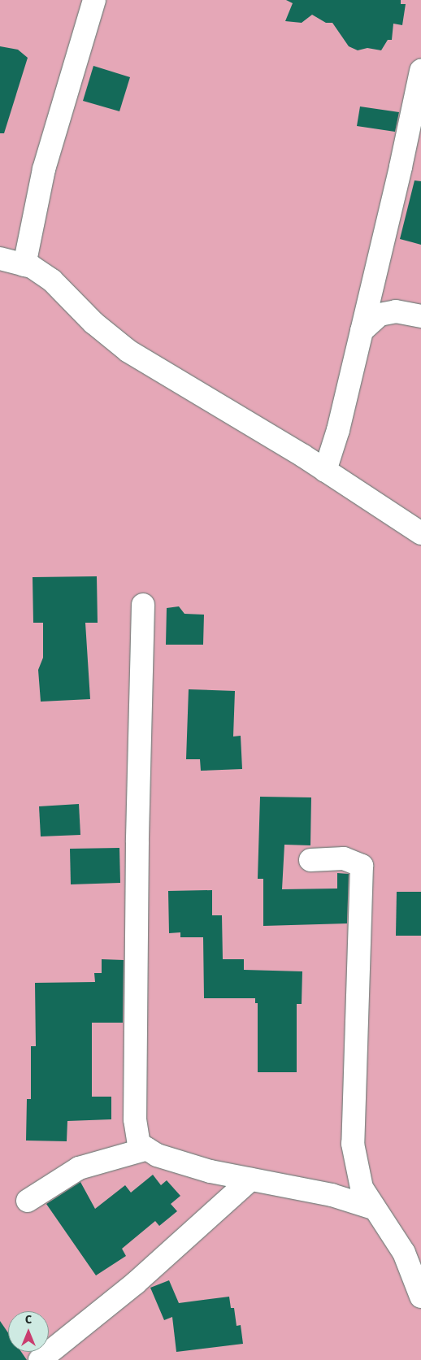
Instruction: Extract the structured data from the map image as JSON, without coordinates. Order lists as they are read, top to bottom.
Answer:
{
  "north": "top"
}
